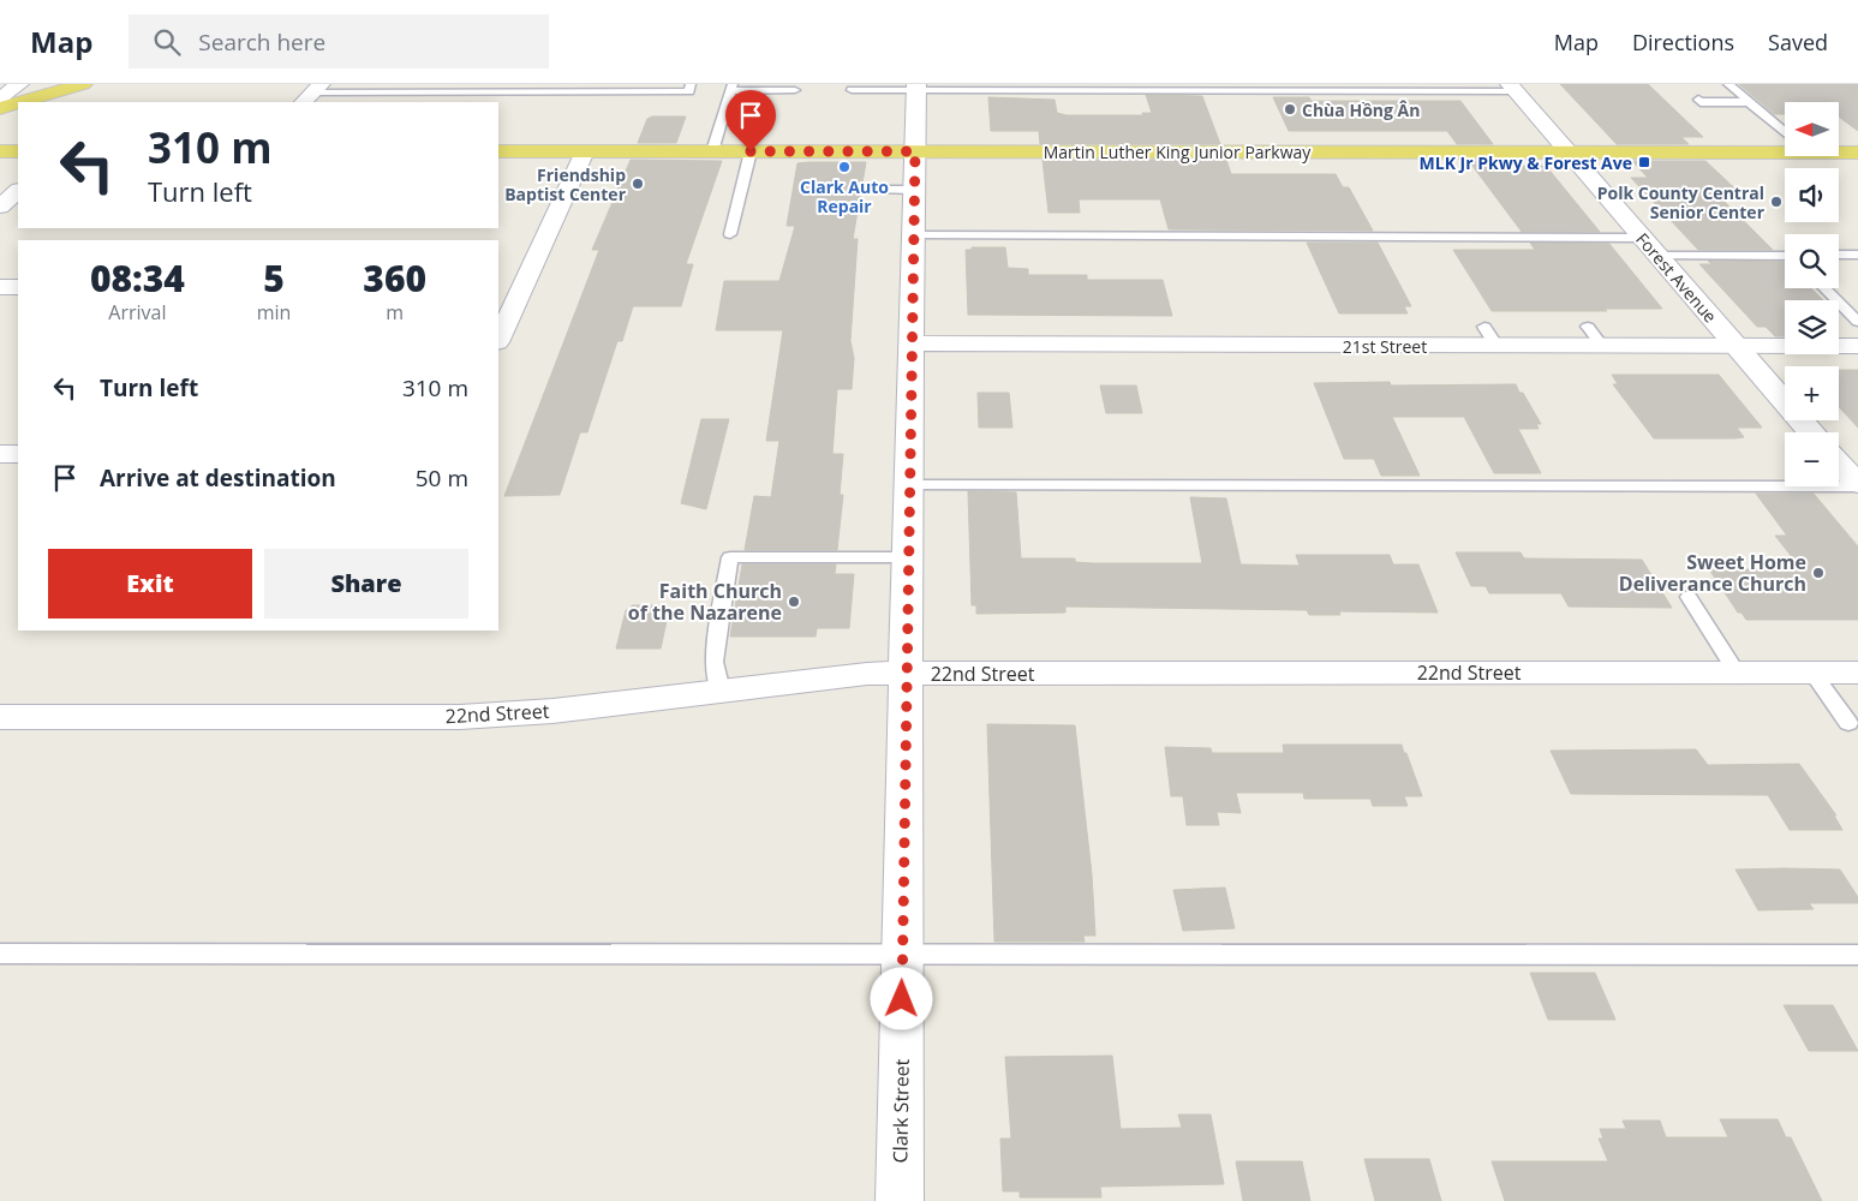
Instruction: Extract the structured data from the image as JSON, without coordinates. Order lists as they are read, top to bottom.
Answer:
{
  "streets": {
    "main road": ["Martin Luther King Junior Parkway"],
    "street": [
      "Forest Avenue",
      "21st Street",
      "22nd Street",
      "Clark Street"
    ]
  },
  "crossings": [
    ["Martin Luther King Junior Parkway", "Forest Avenue"],
    ["Martin Luther King Junior Parkway", "Clark Street"],
    ["Forest Avenue", "21st Street"],
    ["21st Street", "Clark Street"],
    ["22nd Street", "Clark Street"]
  ],
  "places": {
    "other": [
      "Chùa Hồng Ân",
      "Clark Auto Repair",
      "Friendship Baptist Center",
      "Polk County Central Senior Center",
      "Sweet Home Deliverance Church",
      "Faith Church of the Nazarene"
    ],
    "transit": ["MLK Jr Pkwy & Forest Ave"]
  },
  "north": "left",
  "page": {
    "header": "Map",
    "search": "Search here",
    "nav": ["Map", "Directions", "Saved"],
    "map_buttons": ["+", "−"],
    "turn": ["310 m", "Turn left"],
    "eta": [
      "08:34",
      "Arrival",
      "5",
      "min",
      "360",
      "m"
    ],
    "list": [
      {
        "name": "Turn left",
        "value": "310 m"
      },
      {
        "name": "Arrive at destination",
        "value": "50 m"
      }
    ],
    "buttons": ["Exit", "Share"]
  }
}
